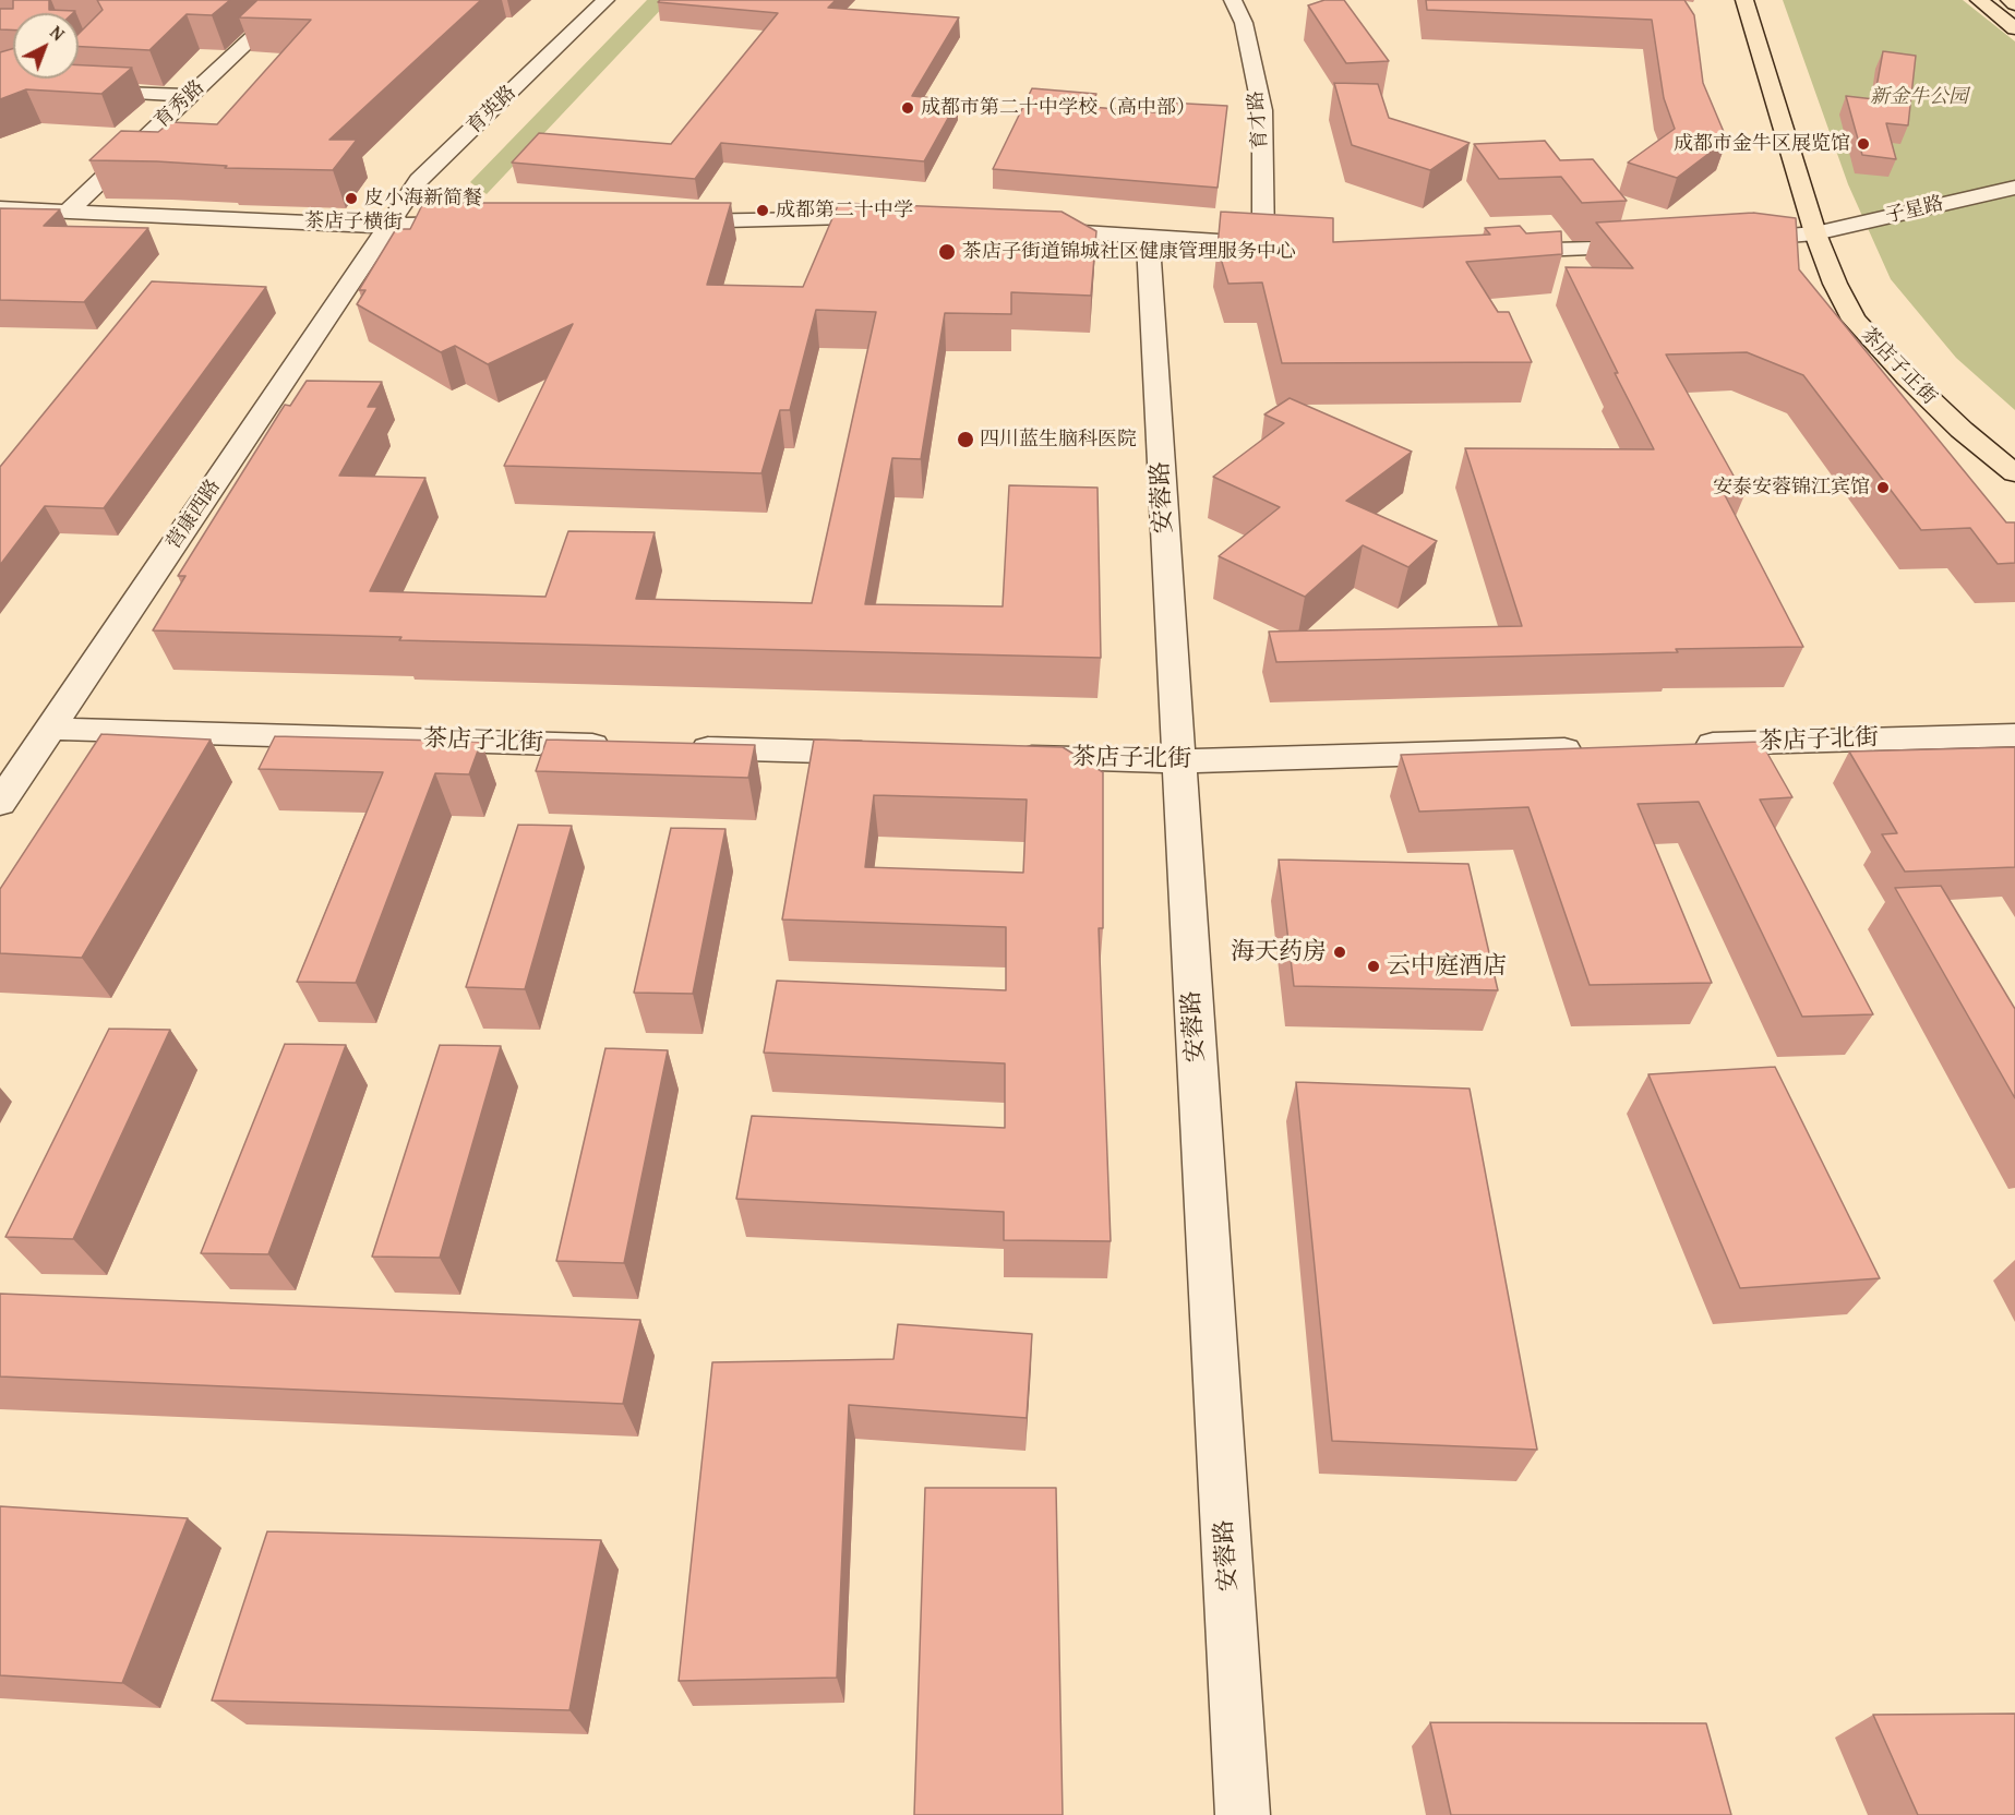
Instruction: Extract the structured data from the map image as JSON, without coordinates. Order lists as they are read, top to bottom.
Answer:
{
  "streets": {
    "main road": ["茶店子正街"],
    "street": [
      "育秀路",
      "育英路",
      "育才路",
      "子星路",
      "茶店子横街",
      "安蓉路",
      "营康西路",
      "茶店子北街"
    ]
  },
  "crossings": [
    ["育秀路", "茶店子横街"],
    ["育英路", "茶店子横街"],
    ["育英路", "营康西路"],
    ["子星路", "茶店子正街"],
    ["茶店子横街", "营康西路"],
    ["安蓉路", "茶店子北街"],
    ["营康西路", "茶店子北街"]
  ],
  "parks": ["新金牛公园"],
  "places": [
    "成都市第二十中学校（高中部）",
    "成都市金牛区展览馆",
    "皮小海新简餐",
    "成都第二十中学",
    "茶店子街道锦城社区健康管理服务中心",
    "四川蓝生脑科医院",
    "安泰安蓉锦江宾馆",
    "海天药房",
    "云中庭酒店"
  ],
  "north": "top right"
}
